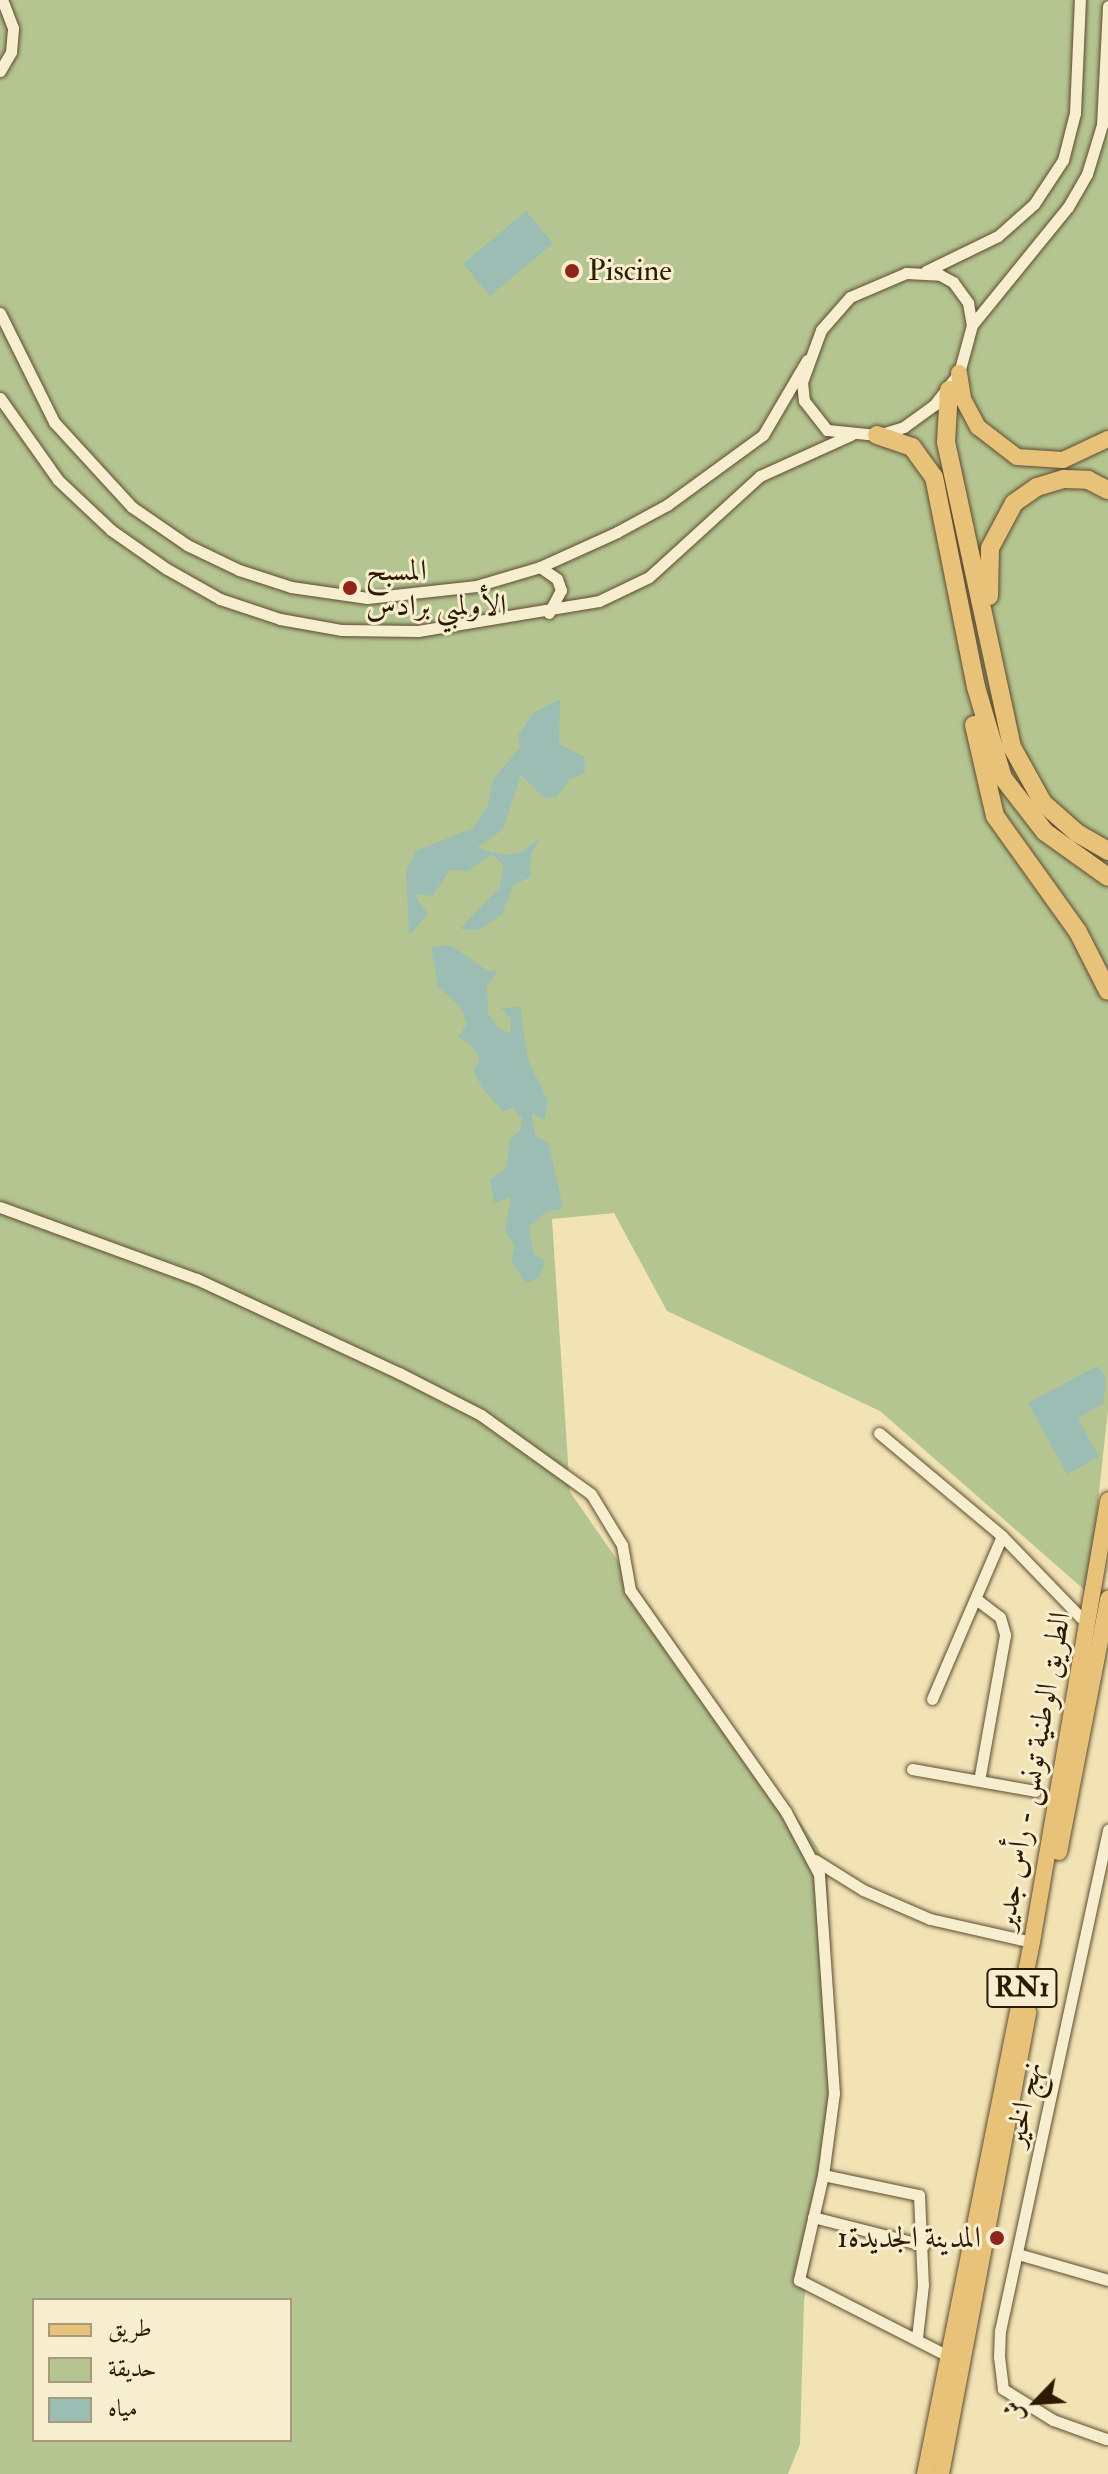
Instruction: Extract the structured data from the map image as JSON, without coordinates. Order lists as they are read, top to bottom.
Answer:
{
  "streets": {
    "main road": ["الطريق الوطنية تونس - رأس جدير", "RN1"],
    "street": ["نهج الخير"]
  },
  "places": ["Piscine", "المسبح الأولمبي برادس", "المدينة الجديدة1"],
  "legend": ["طريق", "حديقة", "مياه"],
  "north": "bottom left"
}
